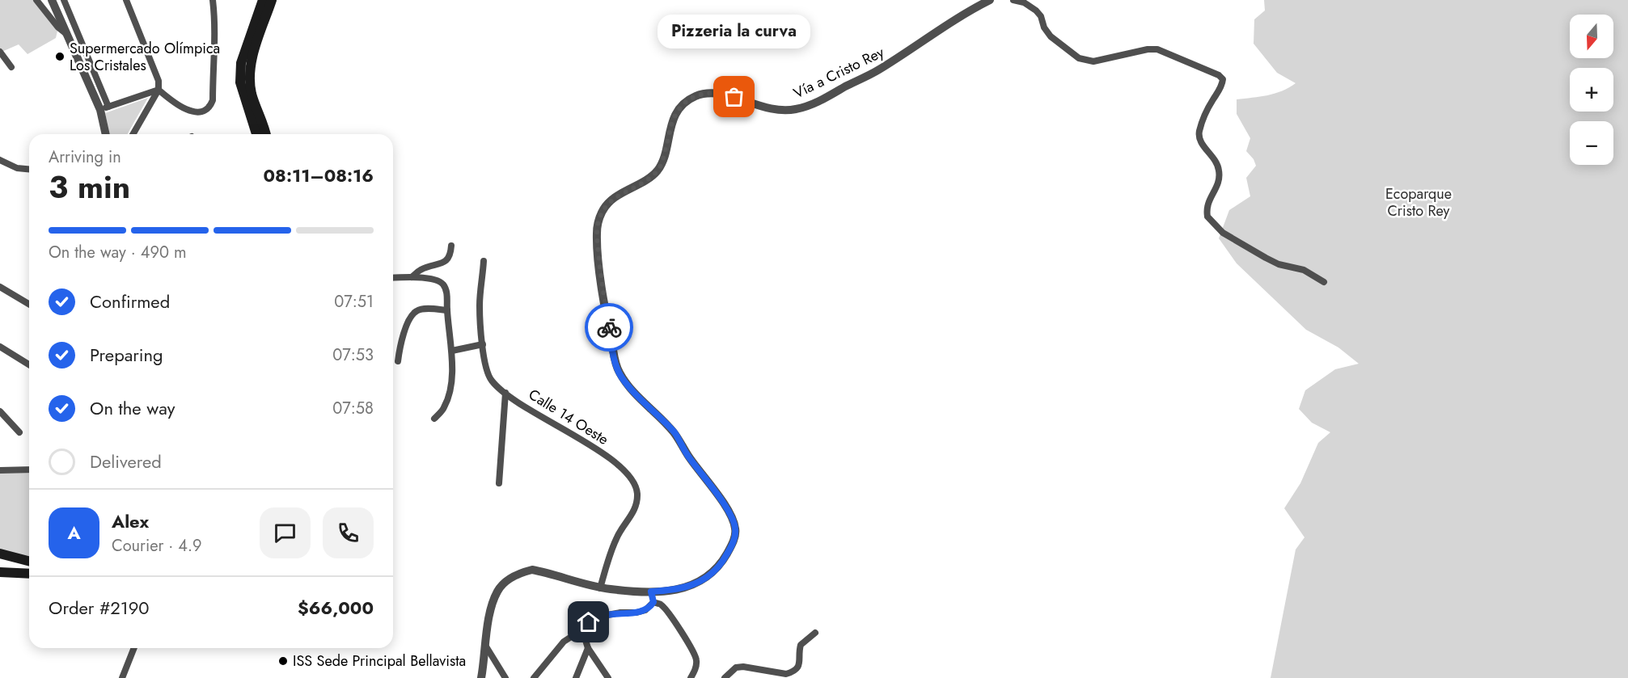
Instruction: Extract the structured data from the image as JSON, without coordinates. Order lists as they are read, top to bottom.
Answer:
{
  "streets": {
    "street": ["Vía a Cristo Rey", "Calle 14 Oeste"]
  },
  "crossings": [
    ["Vía a Cristo Rey", "Calle 14 Oeste"]
  ],
  "parks": ["Ecoparque Cristo Rey"],
  "places": ["Supermercado Olímpica Los Cristales", "Pizzeria la curva", "ISS Sede Principal Bellavista"],
  "north": "bottom",
  "page": {
    "map_buttons": ["+", "−"],
    "bubble": "Pizzeria la curva",
    "heading": ["3 min", "Arriving in", "08:11–08:16"],
    "panel": [
      "Alex",
      "Courier · 4.9",
      "Order #2190",
      "$66,000"
    ],
    "bar": "On the way · 490 m",
    "list": [
      ["Confirmed", "07:51"],
      ["Preparing", "07:53"],
      ["On the way", "07:58"],
      "Delivered"
    ],
    "round": "A"
  }
}
